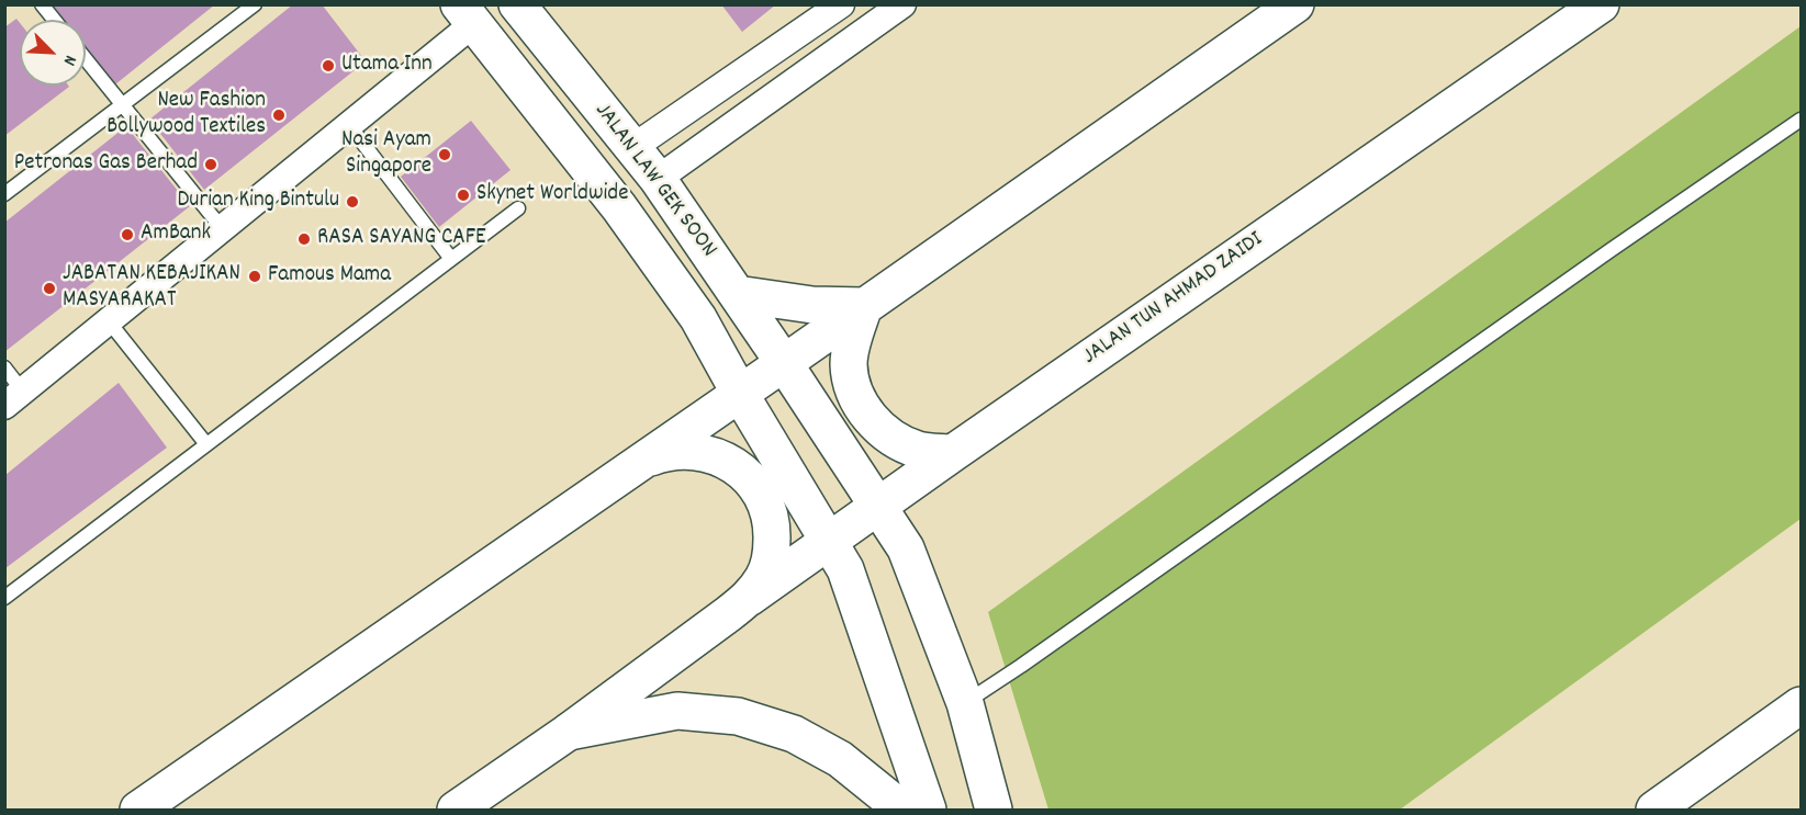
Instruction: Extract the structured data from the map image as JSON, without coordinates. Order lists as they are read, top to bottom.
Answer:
{
  "streets": {
    "main road": ["JALAN LAW GEK SOON", "JALAN TUN AHMAD ZAIDI"]
  },
  "crossings": [
    ["JALAN LAW GEK SOON", "JALAN TUN AHMAD ZAIDI"]
  ],
  "places": [
    "Utama Inn",
    "New Fashion Bollywood Textiles",
    "Nasi Ayam Singapore",
    "Petronas Gas Berhad",
    "Skynet Worldwide",
    "Durian King Bintulu",
    "AmBank",
    "RASA SAYANG CAFE",
    "Famous Mama",
    "JABATAN KEBAJIKAN MASYARAKAT"
  ],
  "north": "bottom right"
}
